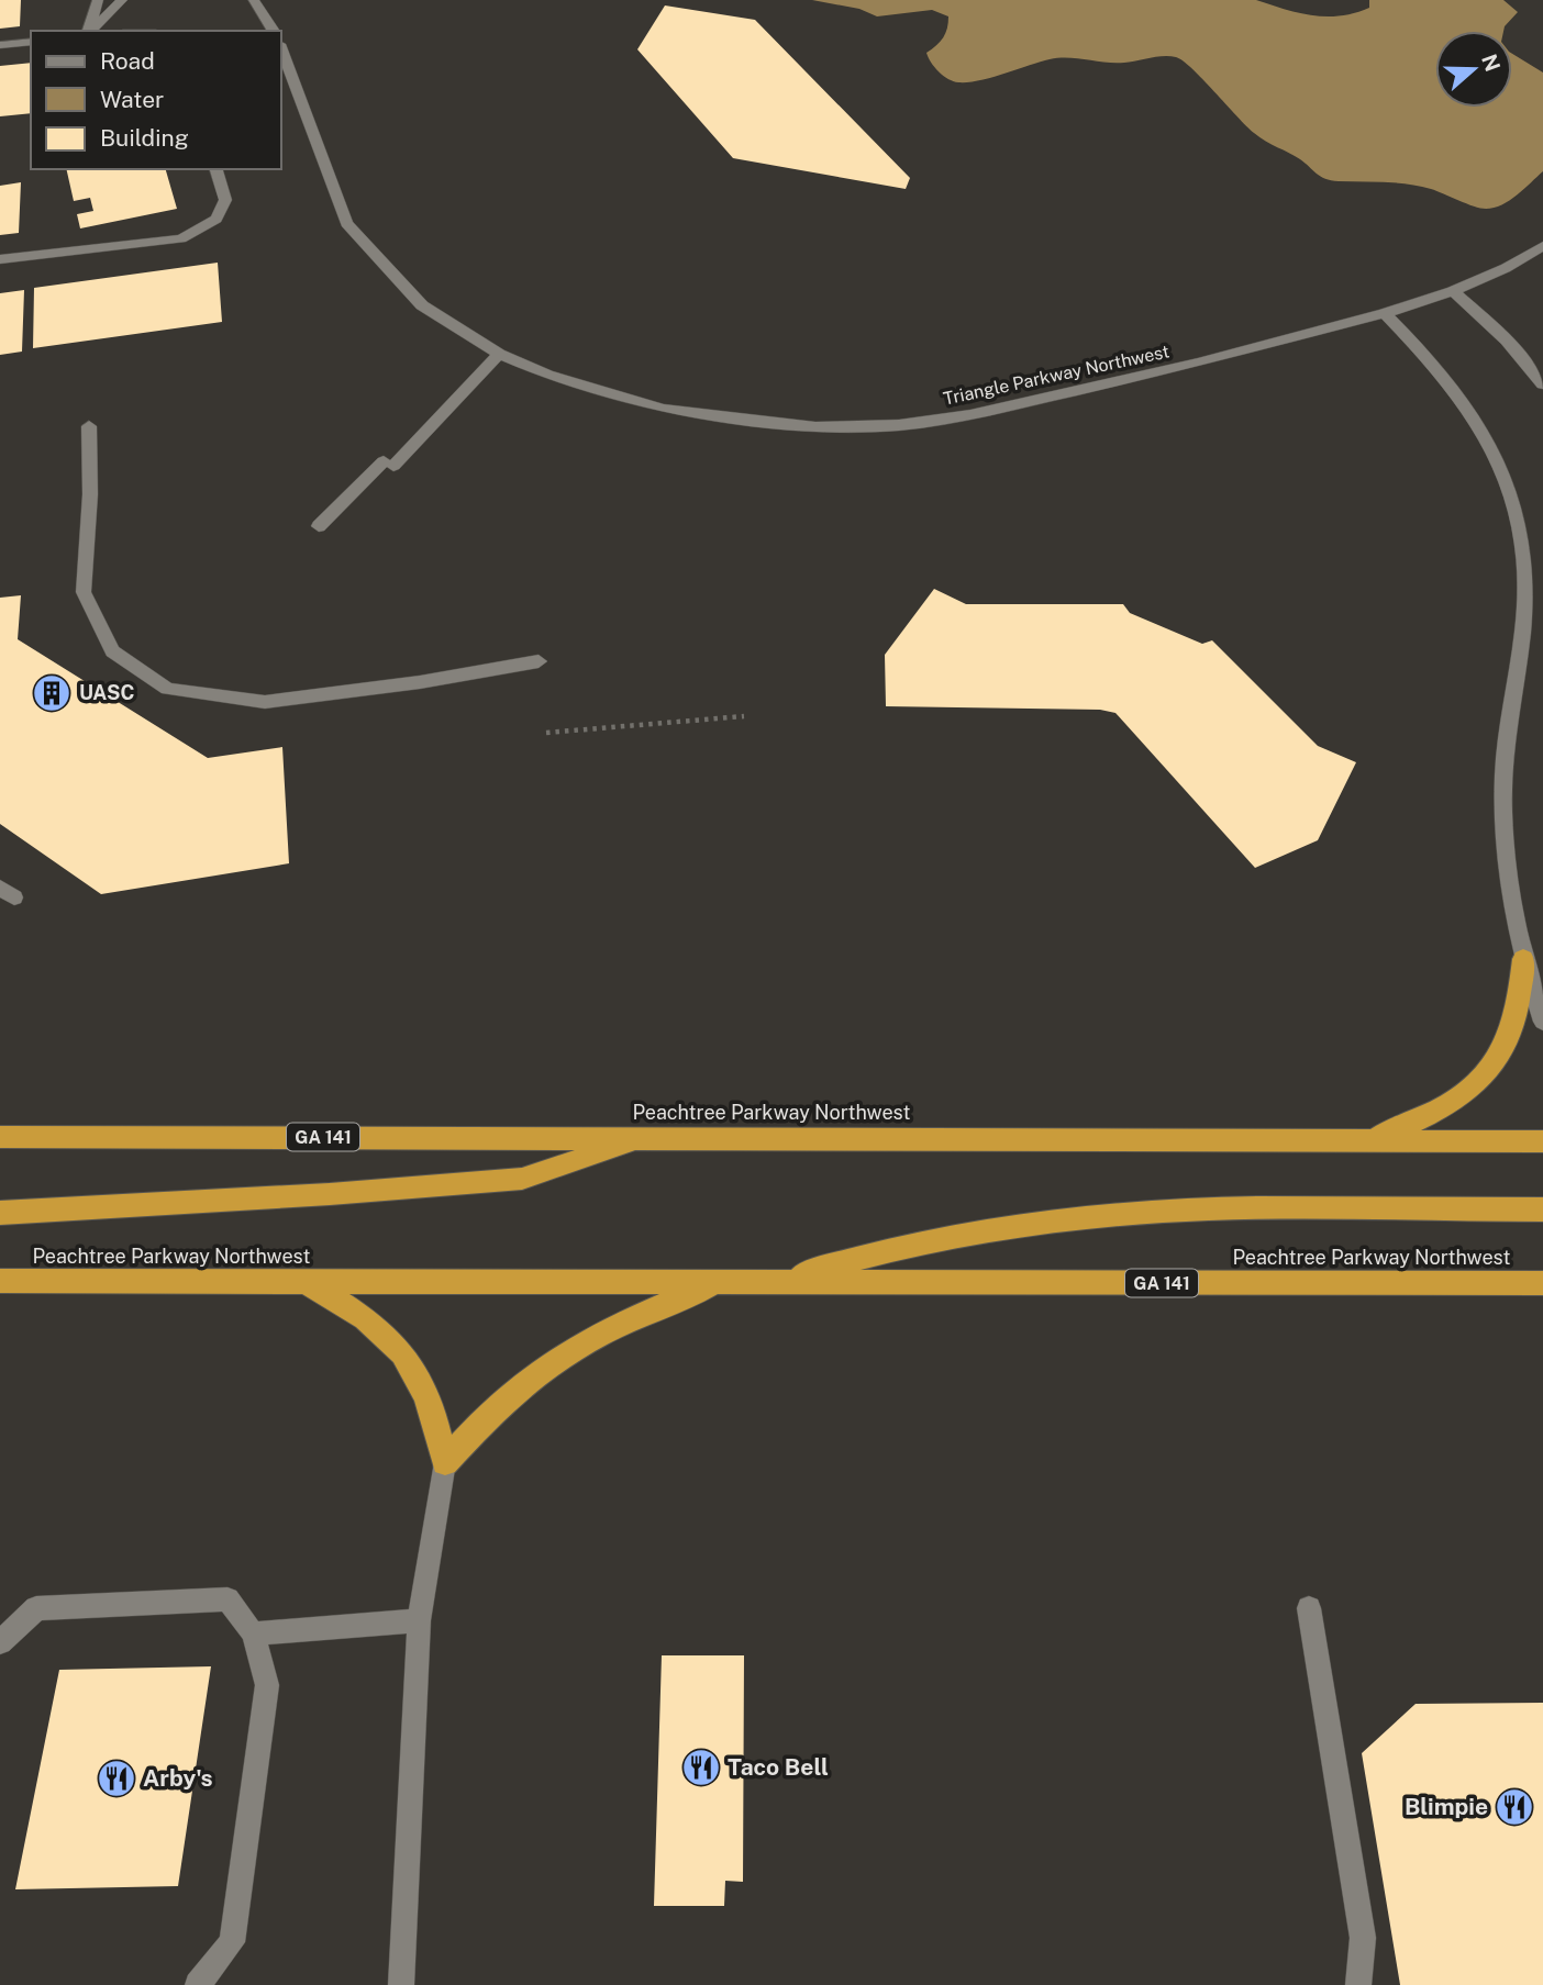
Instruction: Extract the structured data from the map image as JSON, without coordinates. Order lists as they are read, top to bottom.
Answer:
{
  "streets": {
    "highway": ["Peachtree Parkway Northwest", "GA 141"],
    "street": ["Triangle Parkway Northwest"]
  },
  "places": {
    "building": ["UASC"],
    "restaurant": ["Taco Bell", "Arby's", "Blimpie"]
  },
  "legend": ["Road", "Water", "Building"],
  "north": "right"
}
